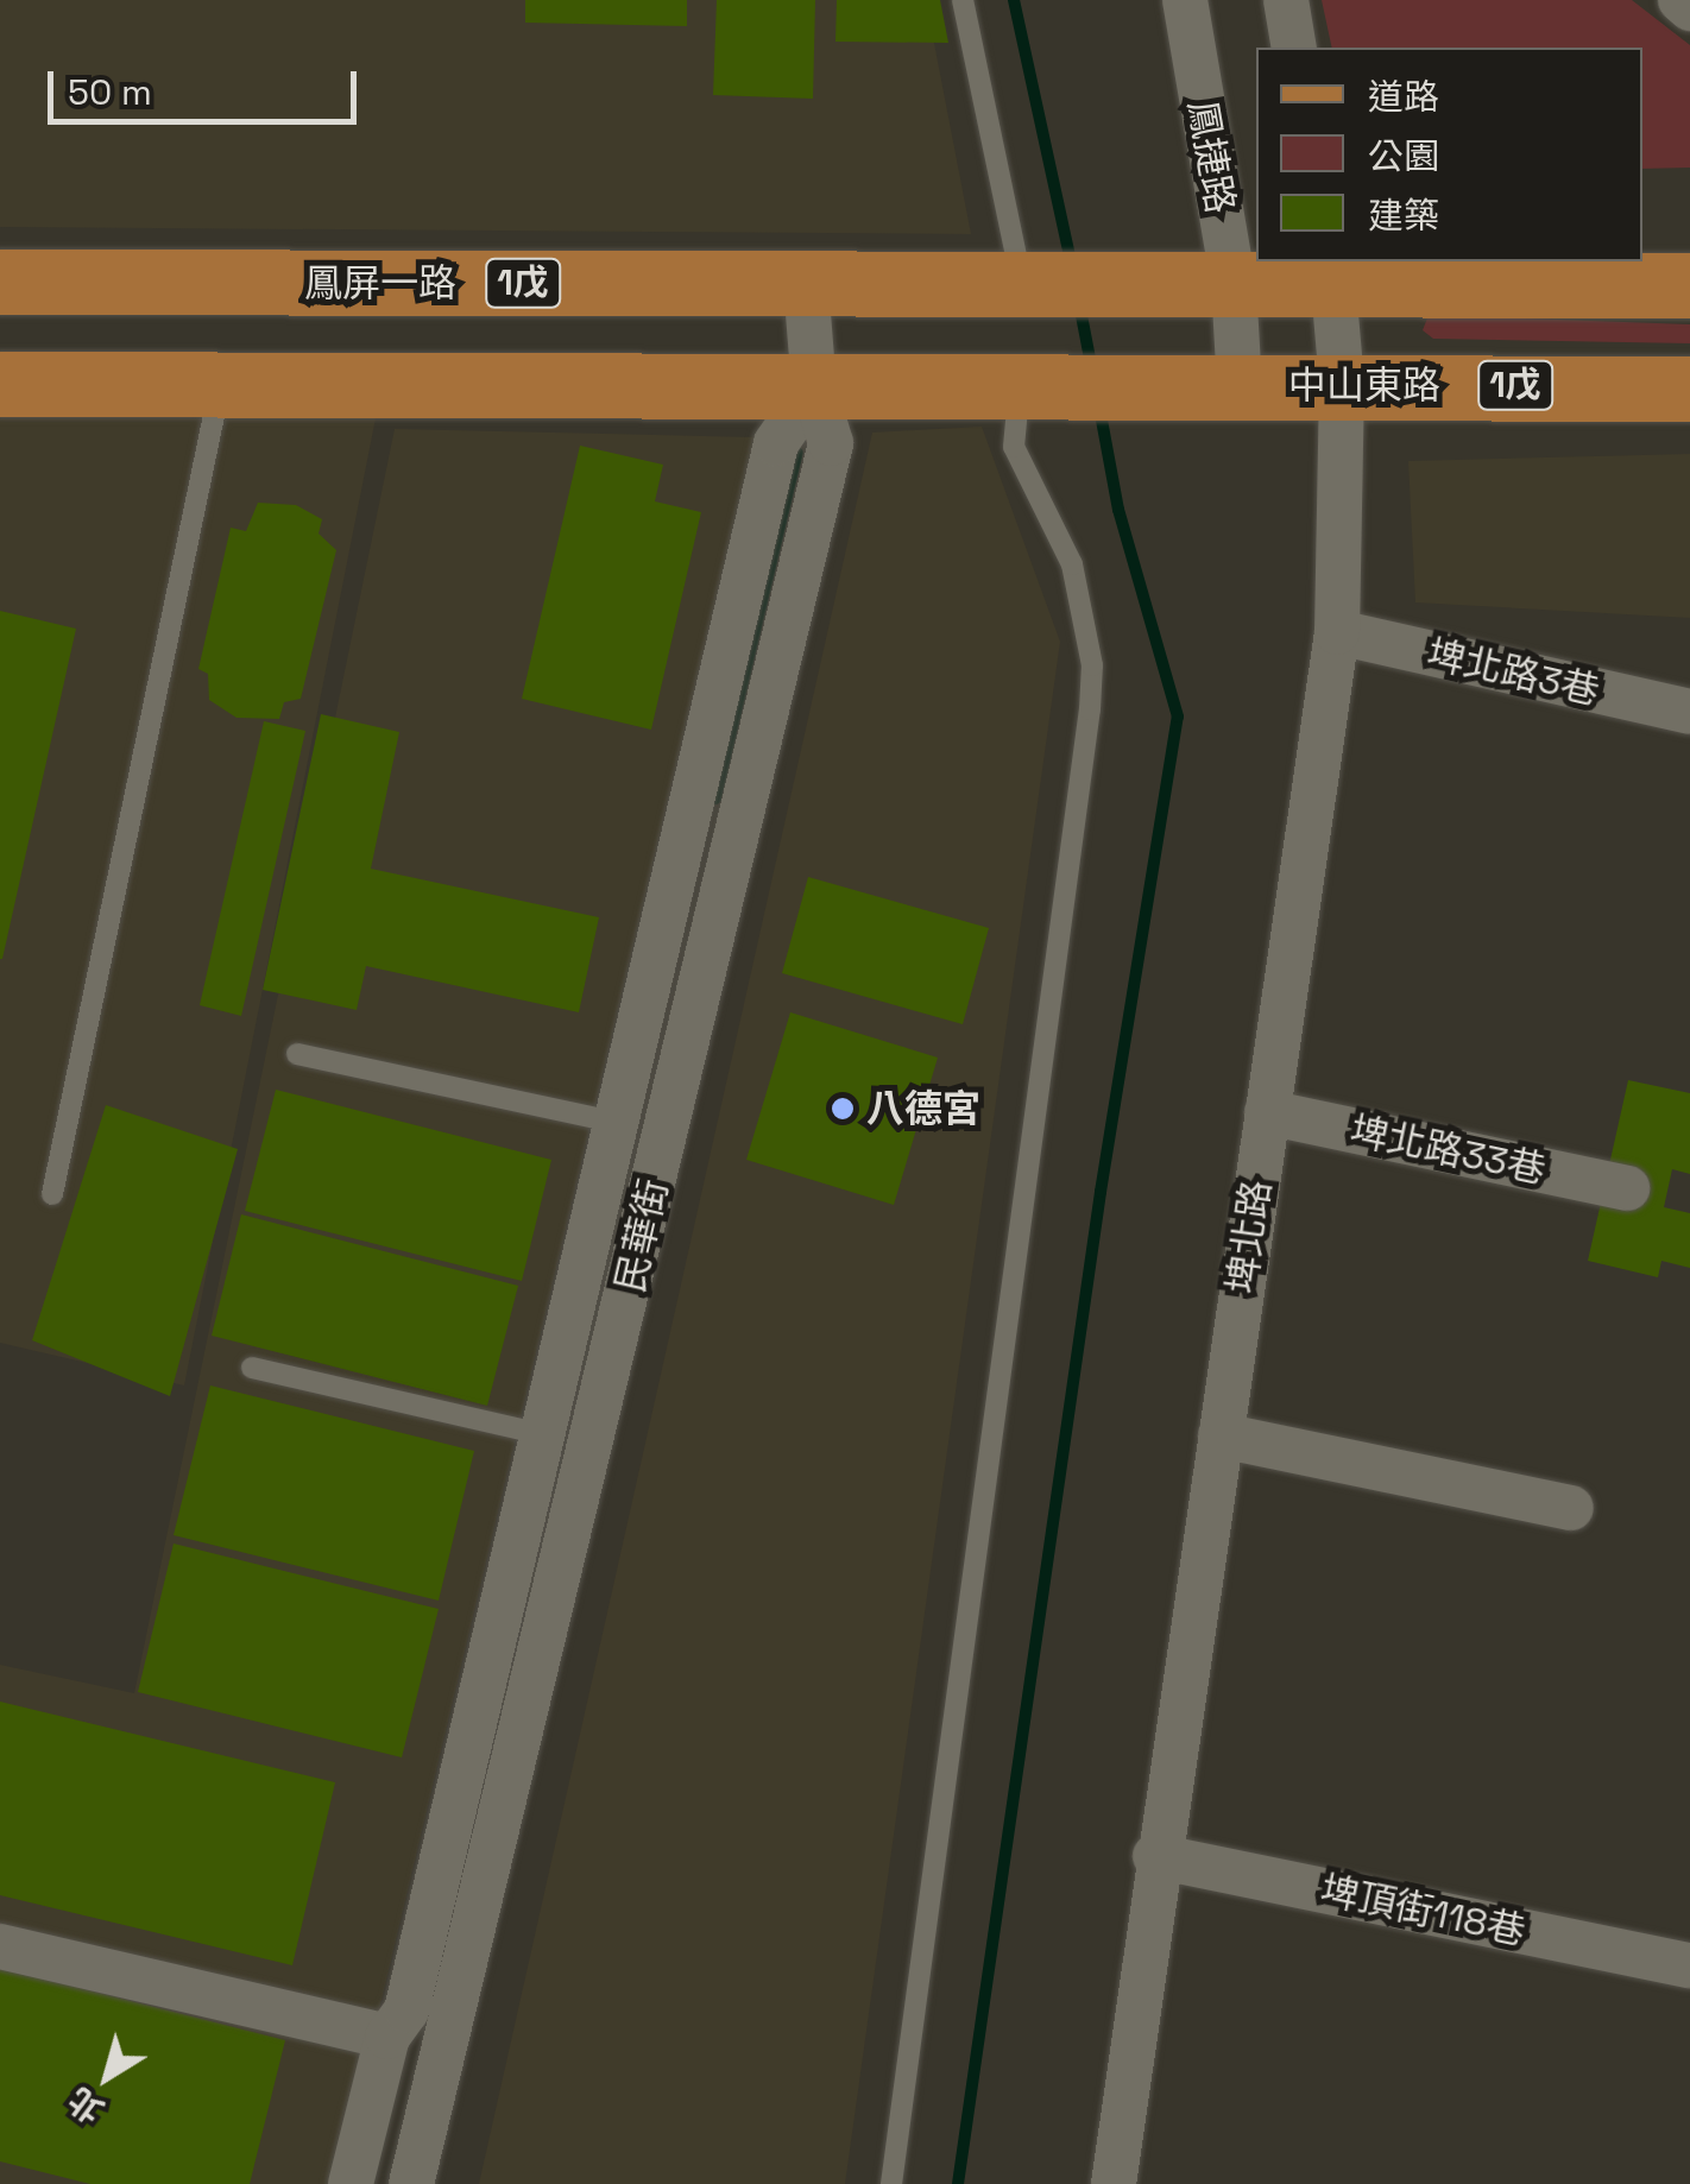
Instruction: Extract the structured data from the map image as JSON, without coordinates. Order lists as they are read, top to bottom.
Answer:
{
  "streets": {
    "main road": ["鳳屏一路", "1戊", "中山東路"],
    "street": [
      "鳳捷路",
      "埤北路3巷",
      "埤北路33巷",
      "民華街",
      "埤北路",
      "埤頂街118巷"
    ]
  },
  "crossings": [
    ["鳳捷路", "1戊"],
    ["鳳捷路", "中山東路"],
    ["鳳屏一路", "1戊"],
    ["鳳屏一路", "民華街"],
    ["1戊", "中山東路"],
    ["1戊", "民華街"],
    ["1戊", "埤北路"],
    ["中山東路", "埤北路"],
    ["埤北路3巷", "埤北路"],
    ["埤北路33巷", "埤北路"],
    ["埤北路", "埤頂街118巷"]
  ],
  "places": ["八德宮"],
  "legend": ["道路", "公園", "建築"],
  "scale_bar": "50 m",
  "north": "bottom left"
}
